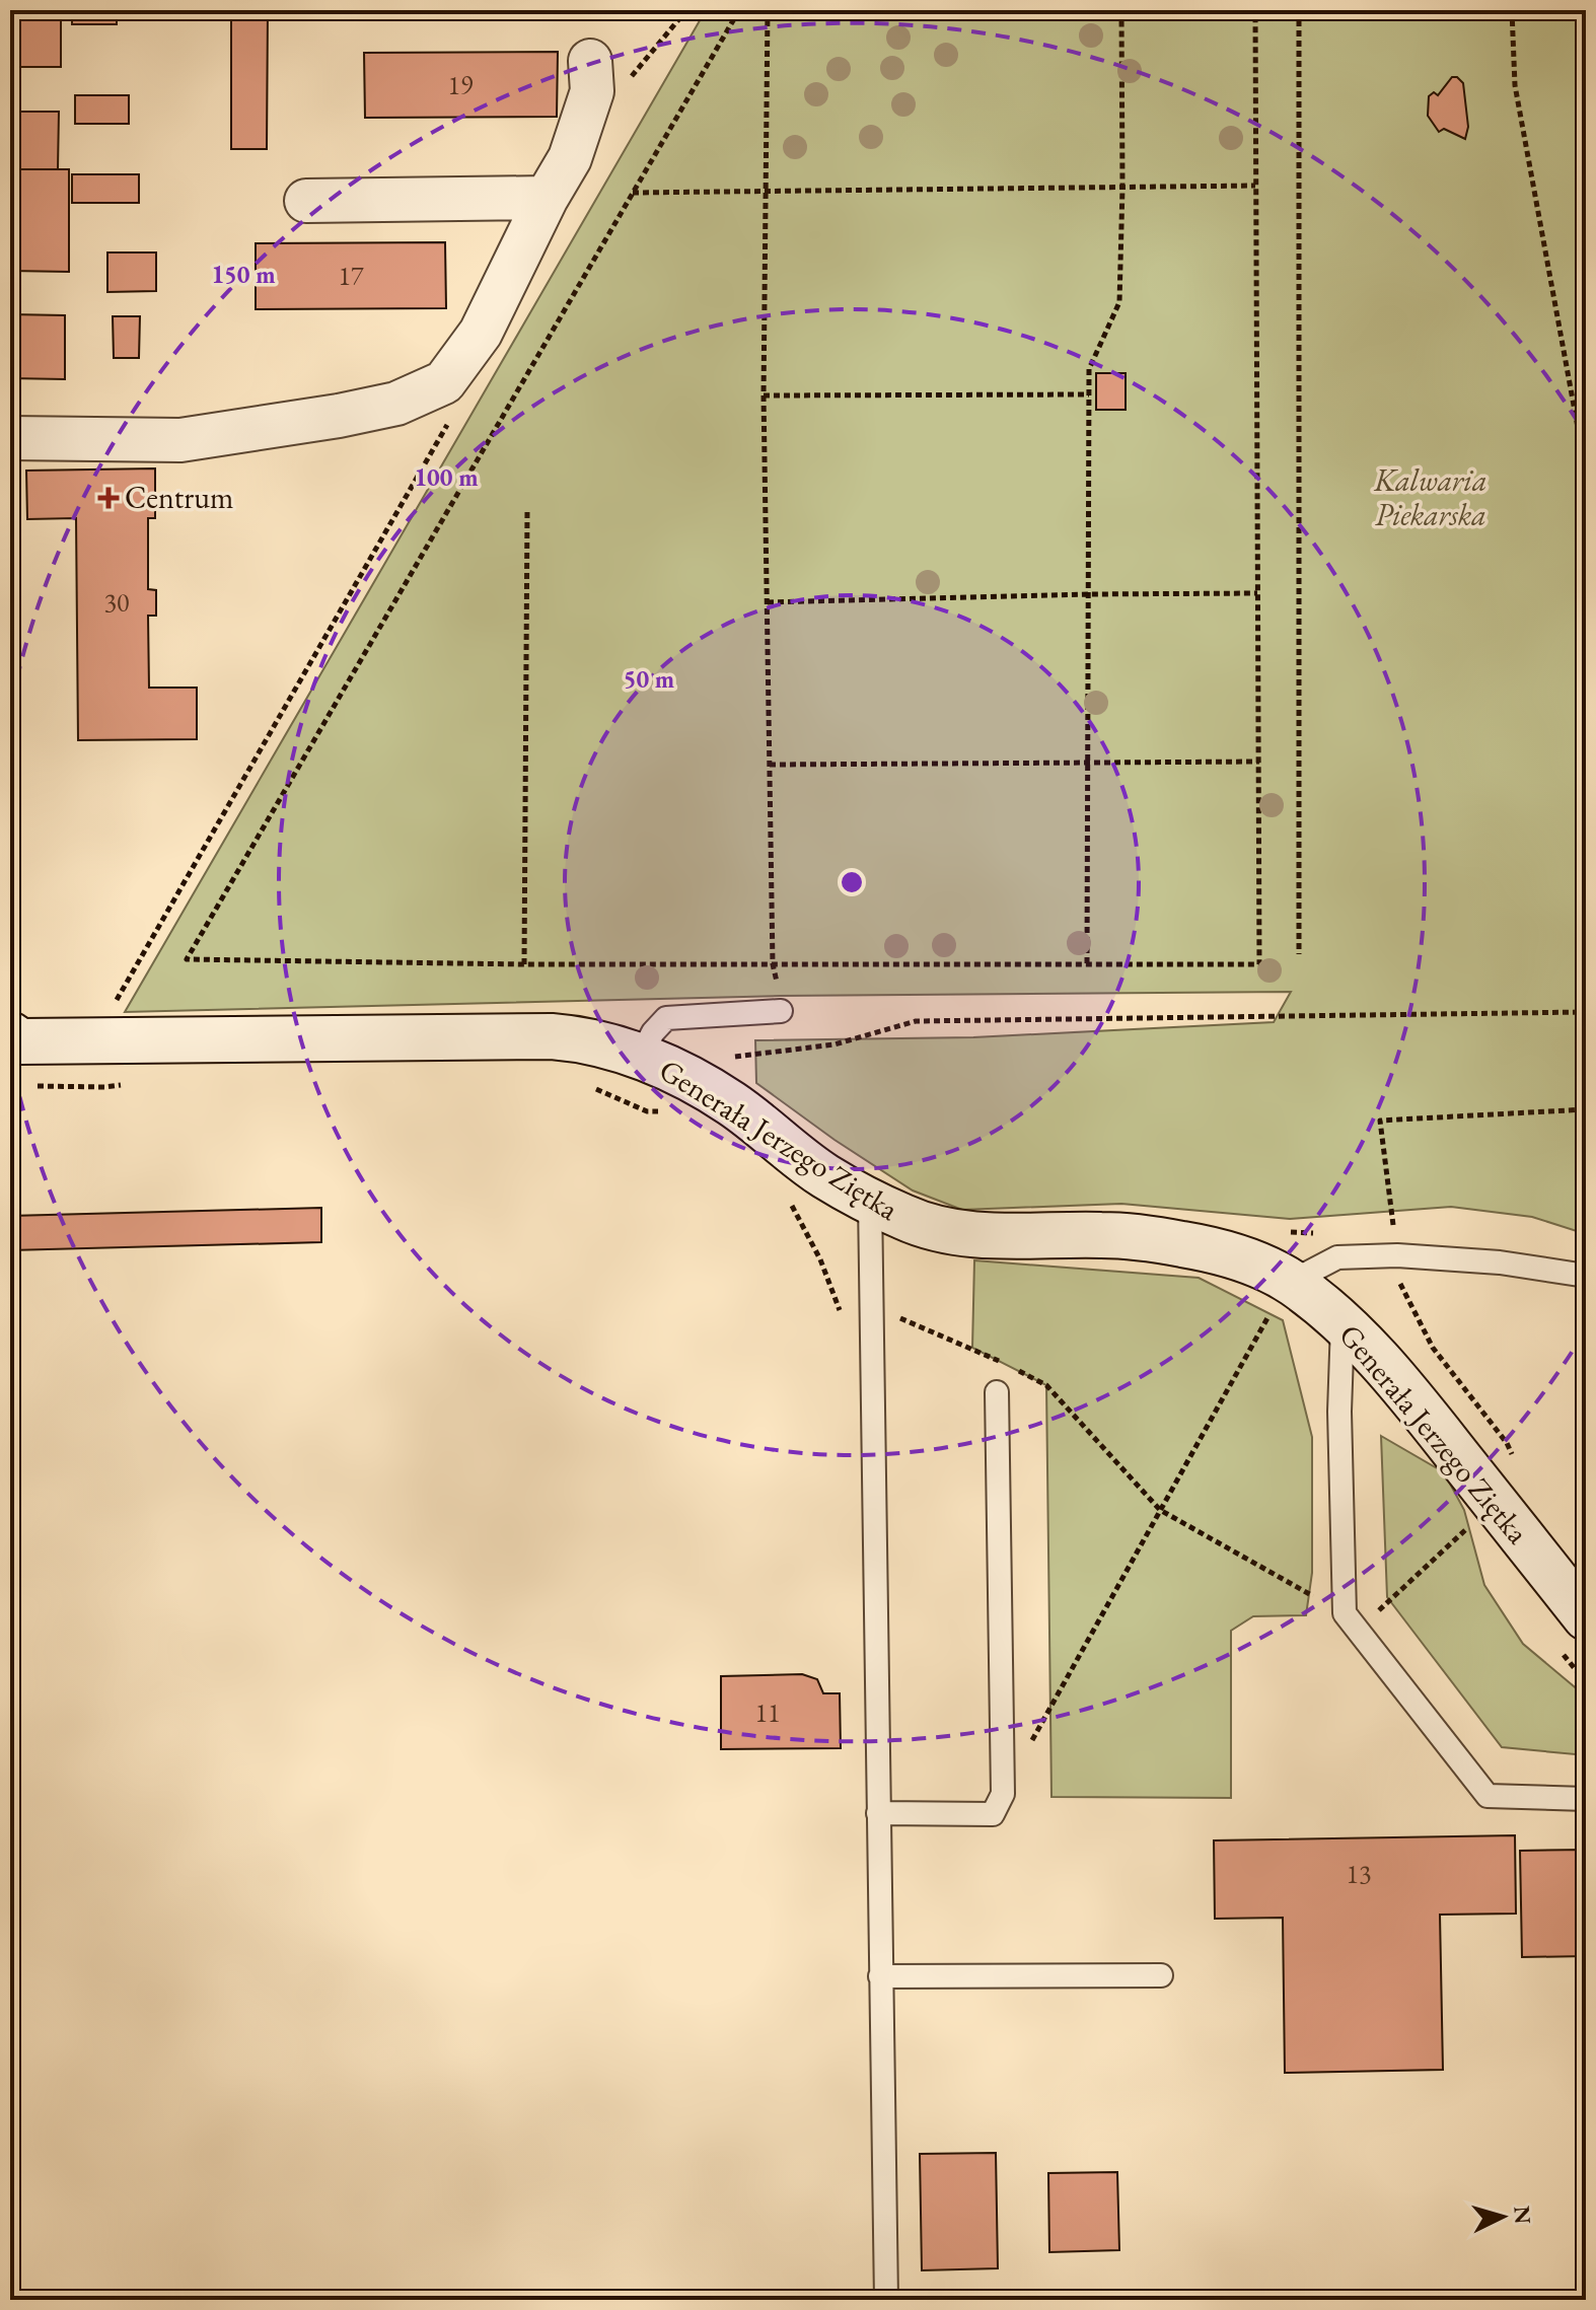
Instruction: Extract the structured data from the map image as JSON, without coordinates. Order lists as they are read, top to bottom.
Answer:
{
  "streets": {
    "street": ["Generała Jerzego Ziętka"]
  },
  "parks": ["Kalwaria Piekarska"],
  "places": {
    "health": ["Centrum"]
  },
  "house_numbers": [
    "19",
    "17",
    "30",
    "11",
    "13"
  ],
  "north": "right",
  "rings": ["150 m", "100 m", "50 m"]
}
